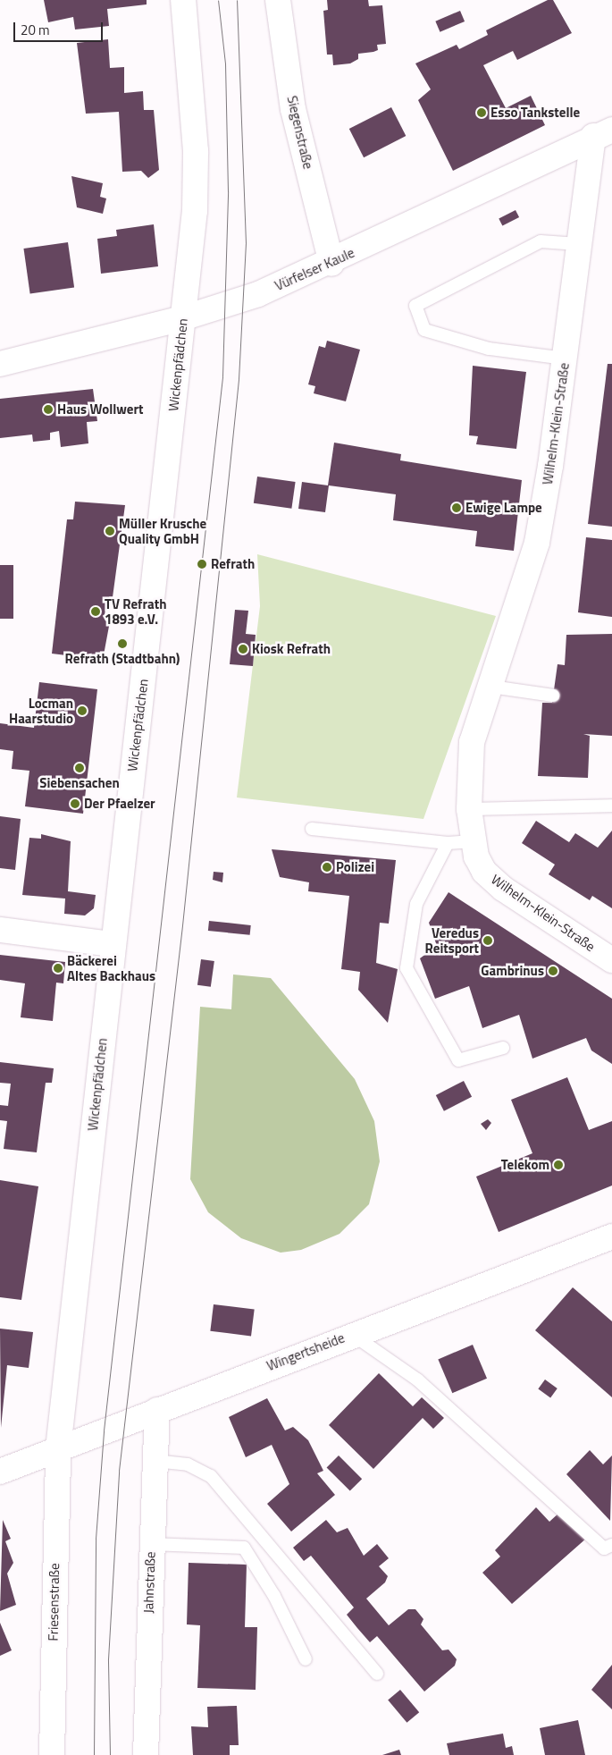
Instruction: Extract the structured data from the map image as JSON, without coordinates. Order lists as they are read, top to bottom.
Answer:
{
  "streets": {
    "street": [
      "Siegenstraße",
      "Vürfelser Kaule",
      "Wickenpfädchen",
      "Wilhelm-Klein-Straße",
      "Wingertsheide",
      "Jahnstraße",
      "Friesenstraße"
    ]
  },
  "crossings": [
    ["Siegenstraße", "Vürfelser Kaule"],
    ["Vürfelser Kaule", "Wickenpfädchen"],
    ["Vürfelser Kaule", "Wilhelm-Klein-Straße"],
    ["Wickenpfädchen", "Wingertsheide"],
    ["Wickenpfädchen", "Friesenstraße"],
    ["Wingertsheide", "Jahnstraße"],
    ["Wingertsheide", "Friesenstraße"]
  ],
  "places": [
    "Esso Tankstelle",
    "Haus Wollwert",
    "Ewige Lampe",
    "Müller Krusche Quality GmbH",
    "Refrath",
    "TV Refrath 1893 e.V.",
    "Refrath (Stadtbahn)",
    "Kiosk Refrath",
    "Locman Haarstudio",
    "Siebensachen",
    "Der Pfaelzer",
    "Polizei",
    "Veredus Reitsport",
    "Bäckerei Altes Backhaus",
    "Gambrinus",
    "Telekom"
  ],
  "scale_bar": "20 m"
}
